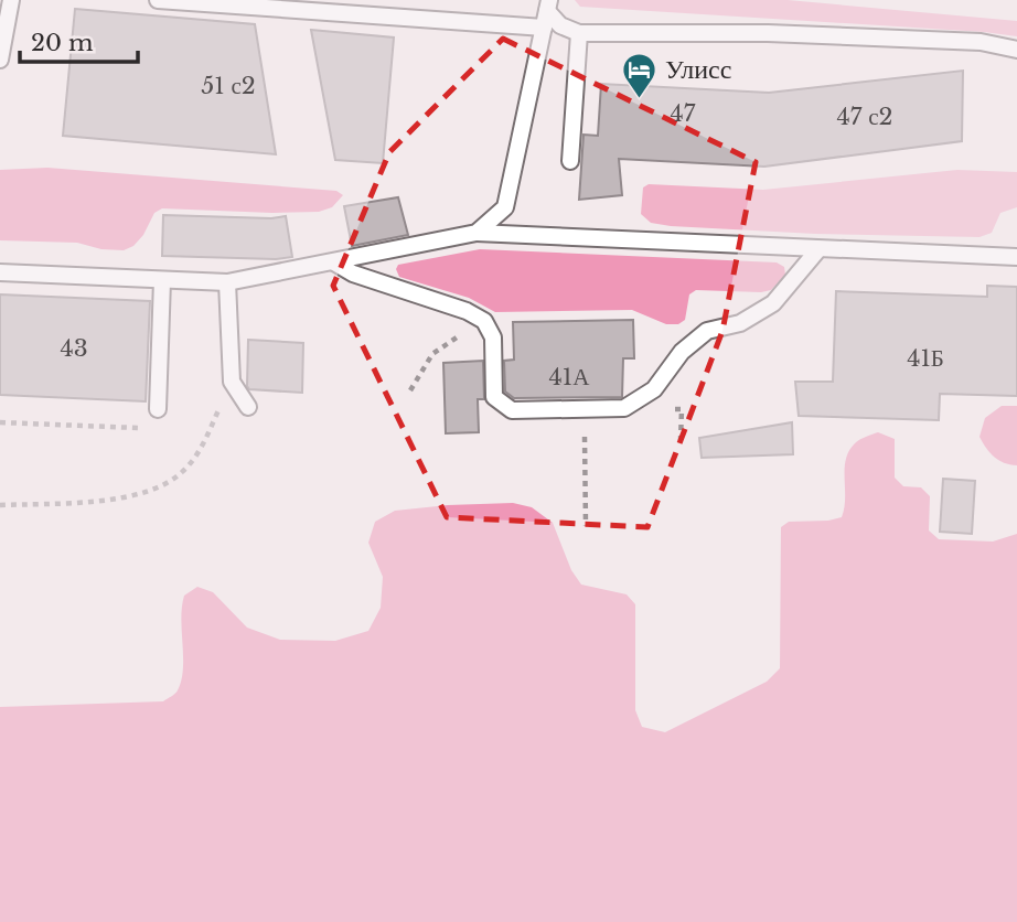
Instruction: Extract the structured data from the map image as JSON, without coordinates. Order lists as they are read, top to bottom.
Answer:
{
  "places": {
    "hotel": ["Улисс"]
  },
  "house_numbers": [
    "51 с2",
    "47",
    "47 с2",
    "43",
    "41Б",
    "41А"
  ],
  "scale_bar": "20 m"
}
